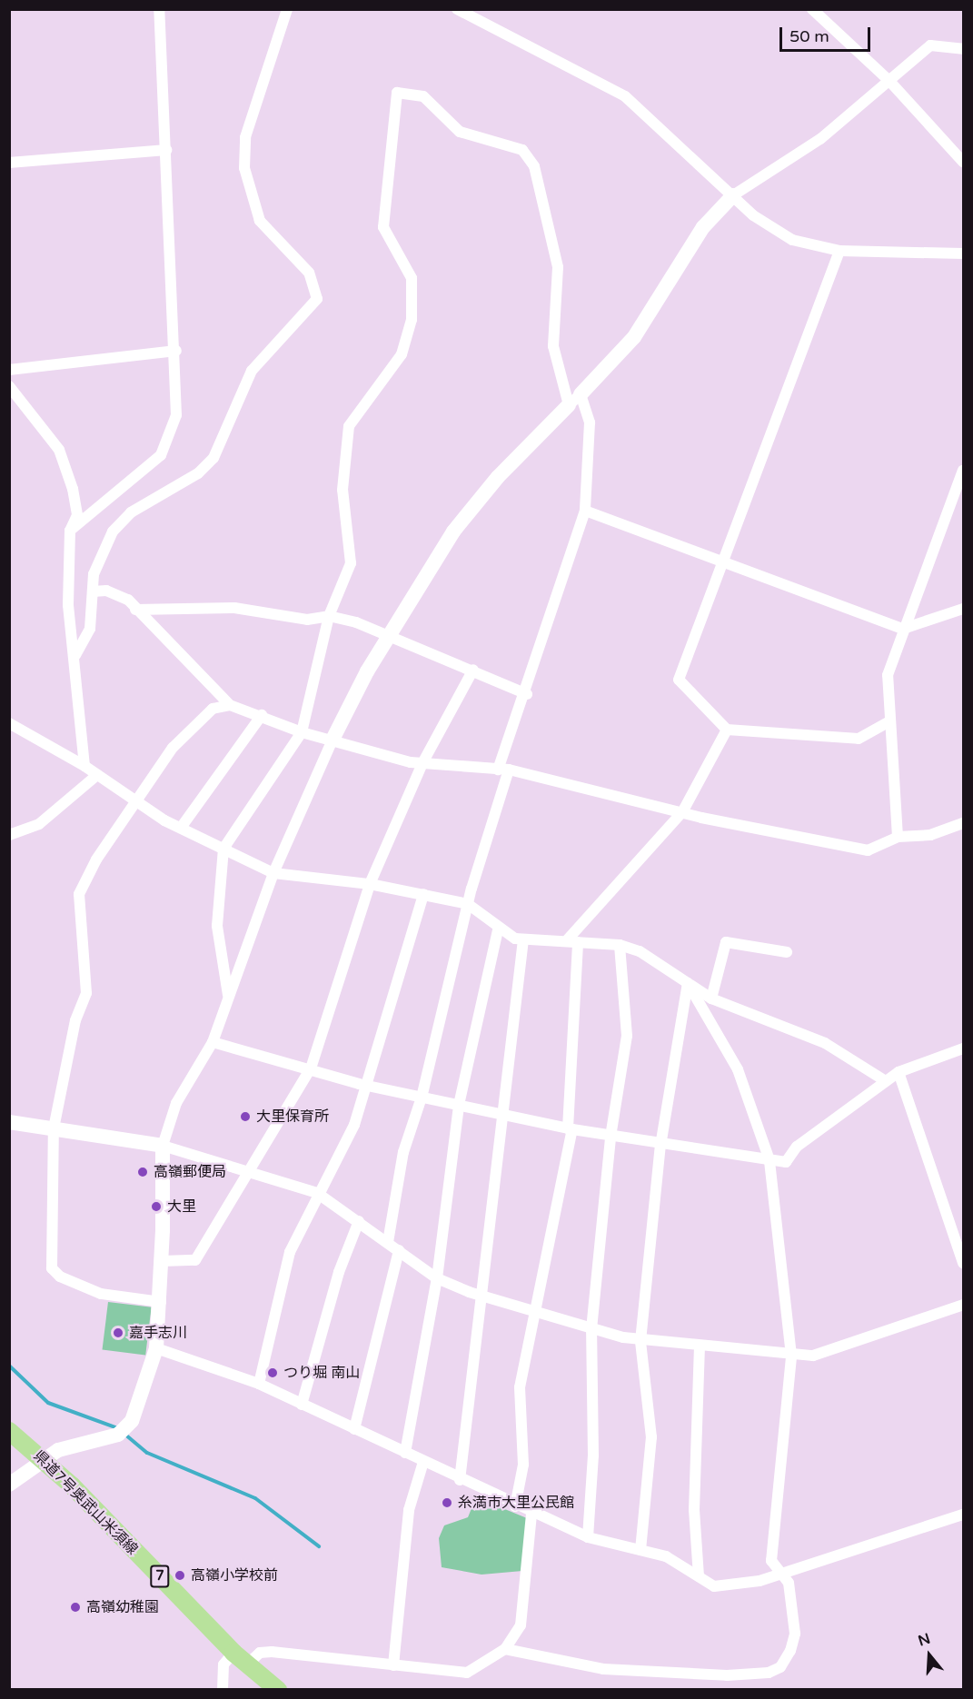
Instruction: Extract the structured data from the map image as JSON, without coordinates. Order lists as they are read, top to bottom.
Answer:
{
  "streets": {
    "main road": ["県道7号奥武山米須線", "7"]
  },
  "places": [
    "大里保育所",
    "高嶺郵便局",
    "大里",
    "嘉手志川",
    "つり堀 南山",
    "糸満市大里公民館",
    "高嶺小学校前",
    "高嶺幼稚園"
  ],
  "scale_bar": "50 m",
  "north": "top"
}
